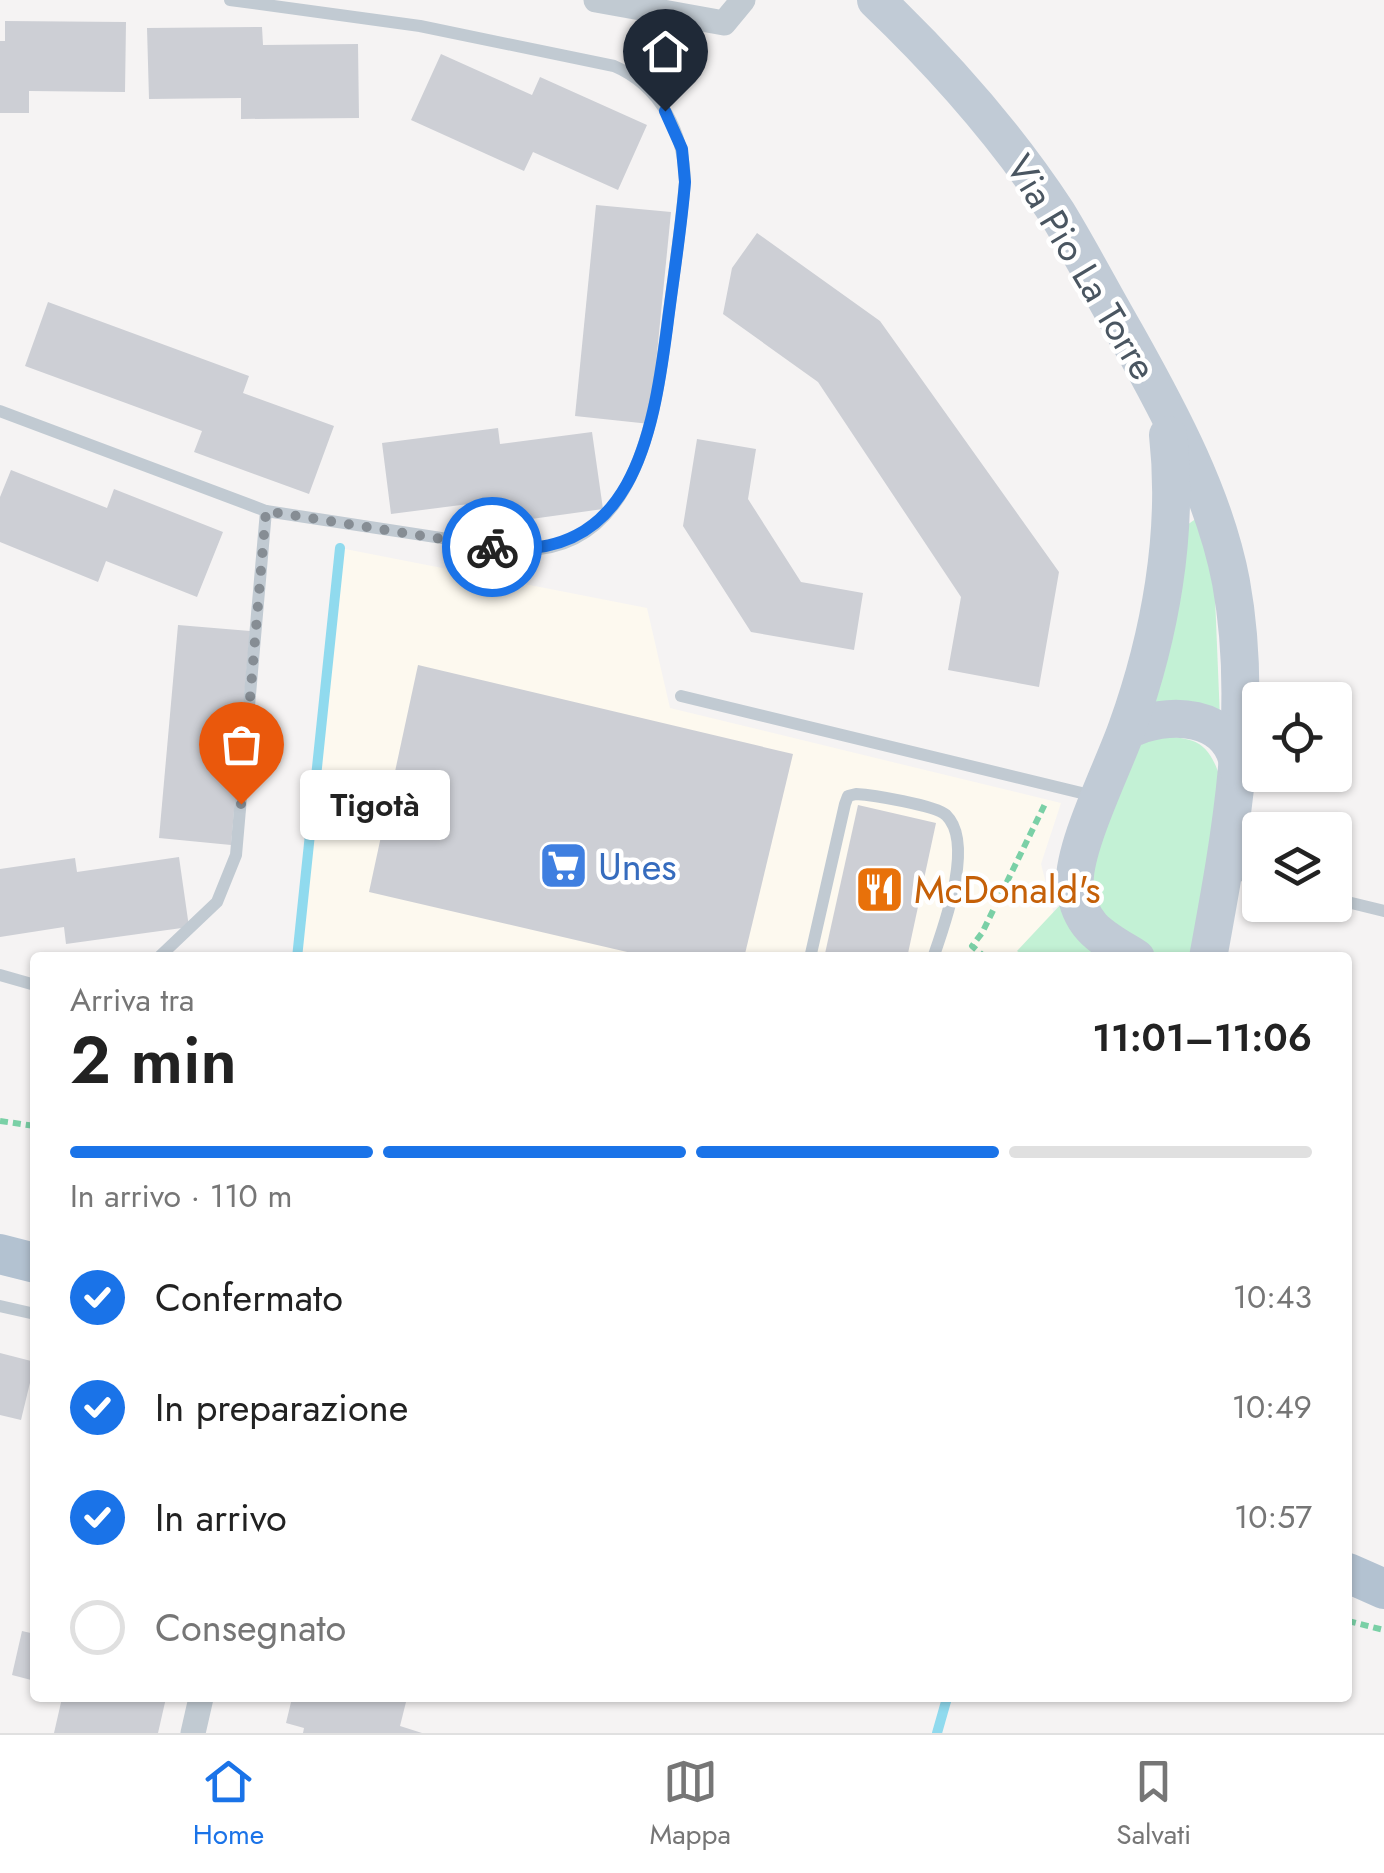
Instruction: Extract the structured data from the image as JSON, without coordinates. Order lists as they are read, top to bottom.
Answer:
{
  "streets": {
    "street": ["Via Pio La Torre"]
  },
  "places": {
    "other": ["Tigotà"],
    "supermarket": ["Unes"],
    "restaurant": ["McDonald's"]
  },
  "page": {
    "bubble": "Tigotà",
    "heading": ["2 min", "Arriva tra", "11:01–11:06"],
    "bar": "In arrivo · 110 m",
    "list": [
      ["Confermato", "10:43"],
      ["In preparazione", "10:49"],
      ["In arrivo", "10:57"],
      "Consegnato"
    ],
    "tabs": ["Home", "Mappa", "Salvati"]
  }
}
